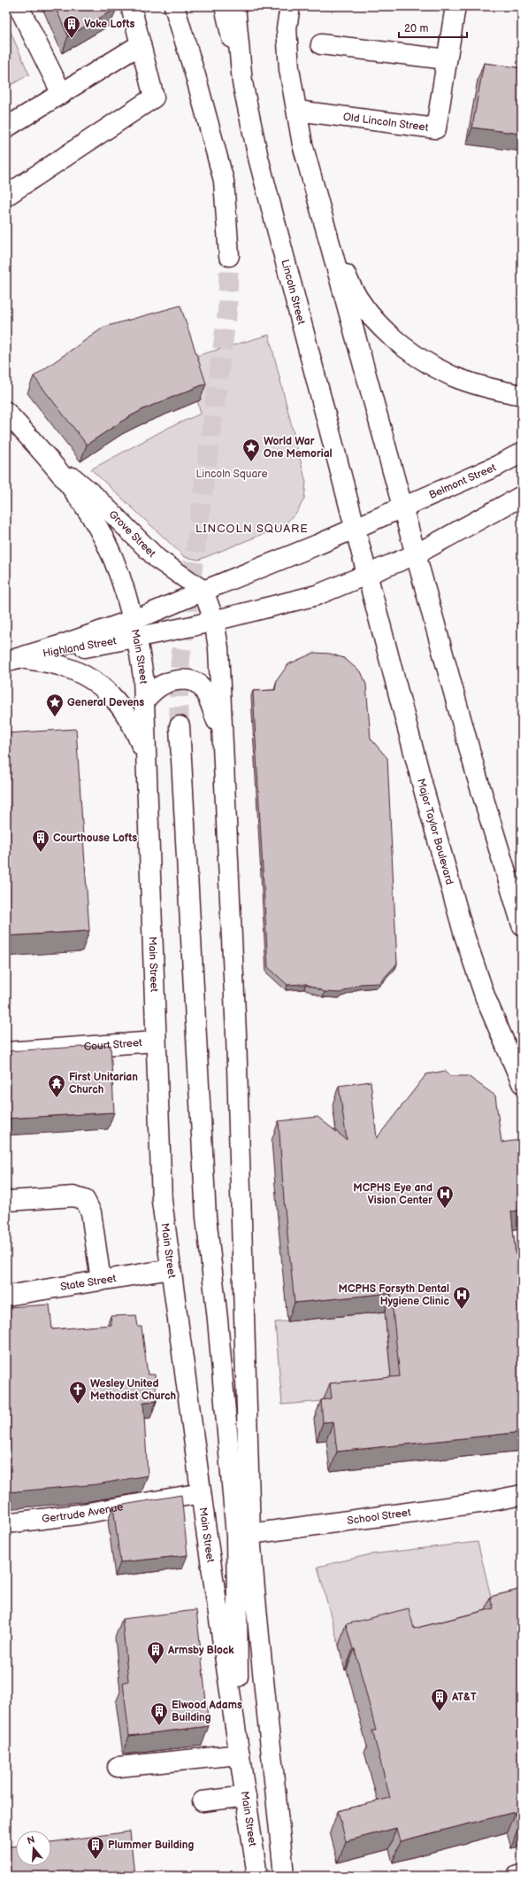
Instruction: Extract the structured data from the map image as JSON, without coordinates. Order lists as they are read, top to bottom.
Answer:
{
  "streets": {
    "main road": [
      "Old Lincoln Street",
      "Lincoln Street",
      "Belmont Street",
      "Grove Street",
      "Highland Street",
      "Main Street",
      "Major Taylor Boulevard",
      "Court Street",
      "State Street",
      "Gertrude Avenue",
      "School Street"
    ]
  },
  "crossings": [
    ["Lincoln Street", "Major Taylor Boulevard"],
    ["Grove Street", "Highland Street"],
    ["Grove Street", "Main Street"],
    ["Highland Street", "Main Street"],
    ["Main Street", "Court Street"],
    ["Main Street", "State Street"],
    ["Main Street", "Gertrude Avenue"]
  ],
  "districts": ["LINCOLN SQUARE"],
  "parks": ["Lincoln Square"],
  "places": {
    "building": [
      "Voke Lofts",
      "Courthouse Lofts",
      "Armsby Block",
      "AT&T",
      "Elwood Adams Building",
      "Plummer Building"
    ],
    "place": ["World War One Memorial", "General Devens"],
    "temple": ["First Unitarian Church"],
    "hospital": ["MCPHS Eye and Vision Center", "MCPHS Forsyth Dental Hygiene Clinic"],
    "church": ["Wesley United Methodist Church"]
  },
  "scale_bar": "20 m",
  "north": "top"
}
